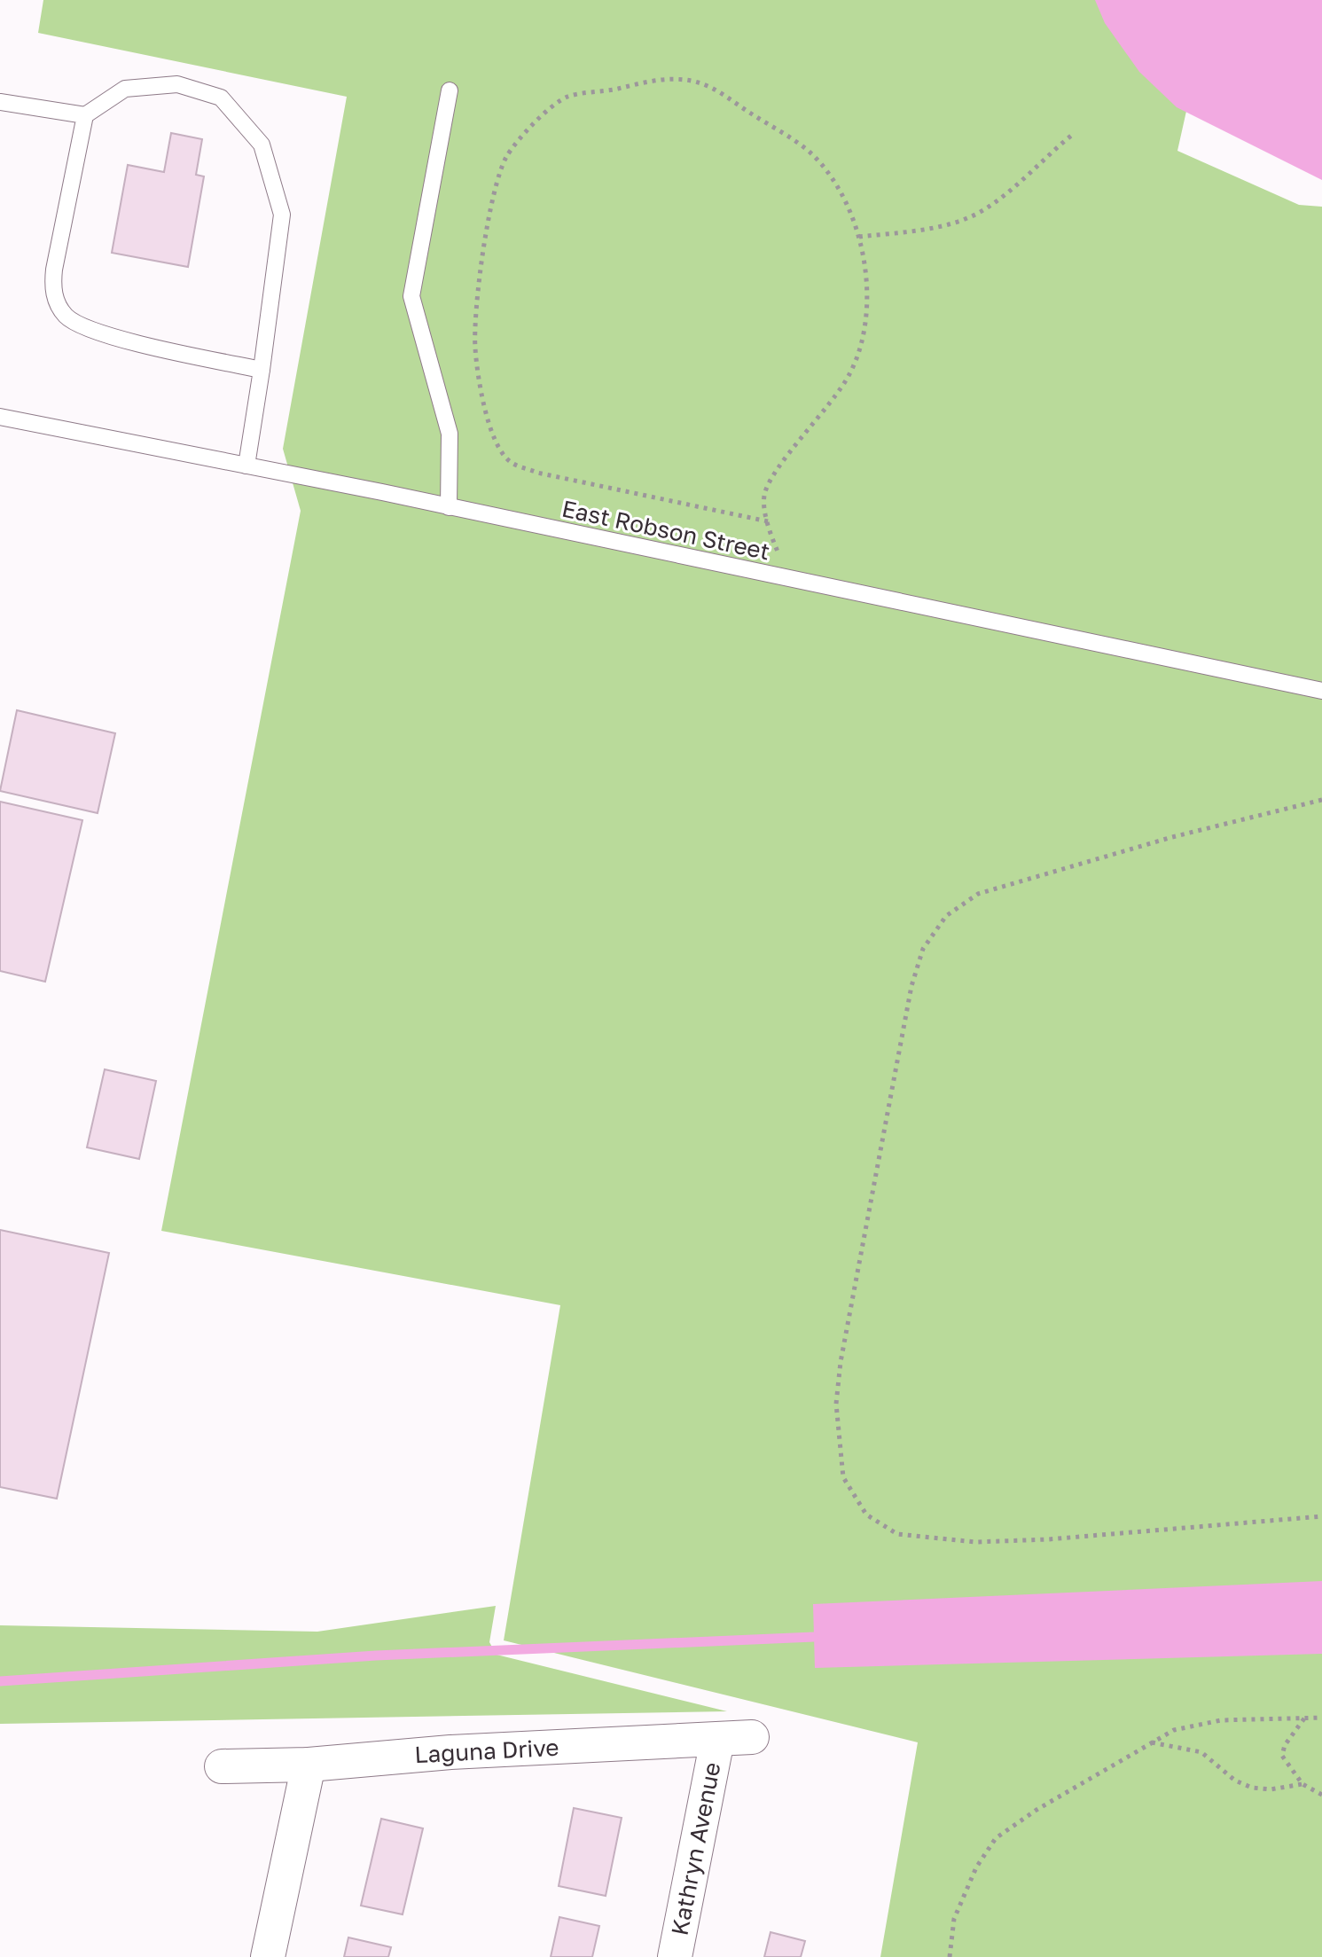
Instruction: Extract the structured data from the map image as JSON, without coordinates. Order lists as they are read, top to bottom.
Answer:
{
  "streets": {
    "street": ["Laguna Drive", "Kathryn Avenue"],
    "lane": ["East Robson Street"]
  },
  "crossings": [
    ["Laguna Drive", "Kathryn Avenue"]
  ]
}
